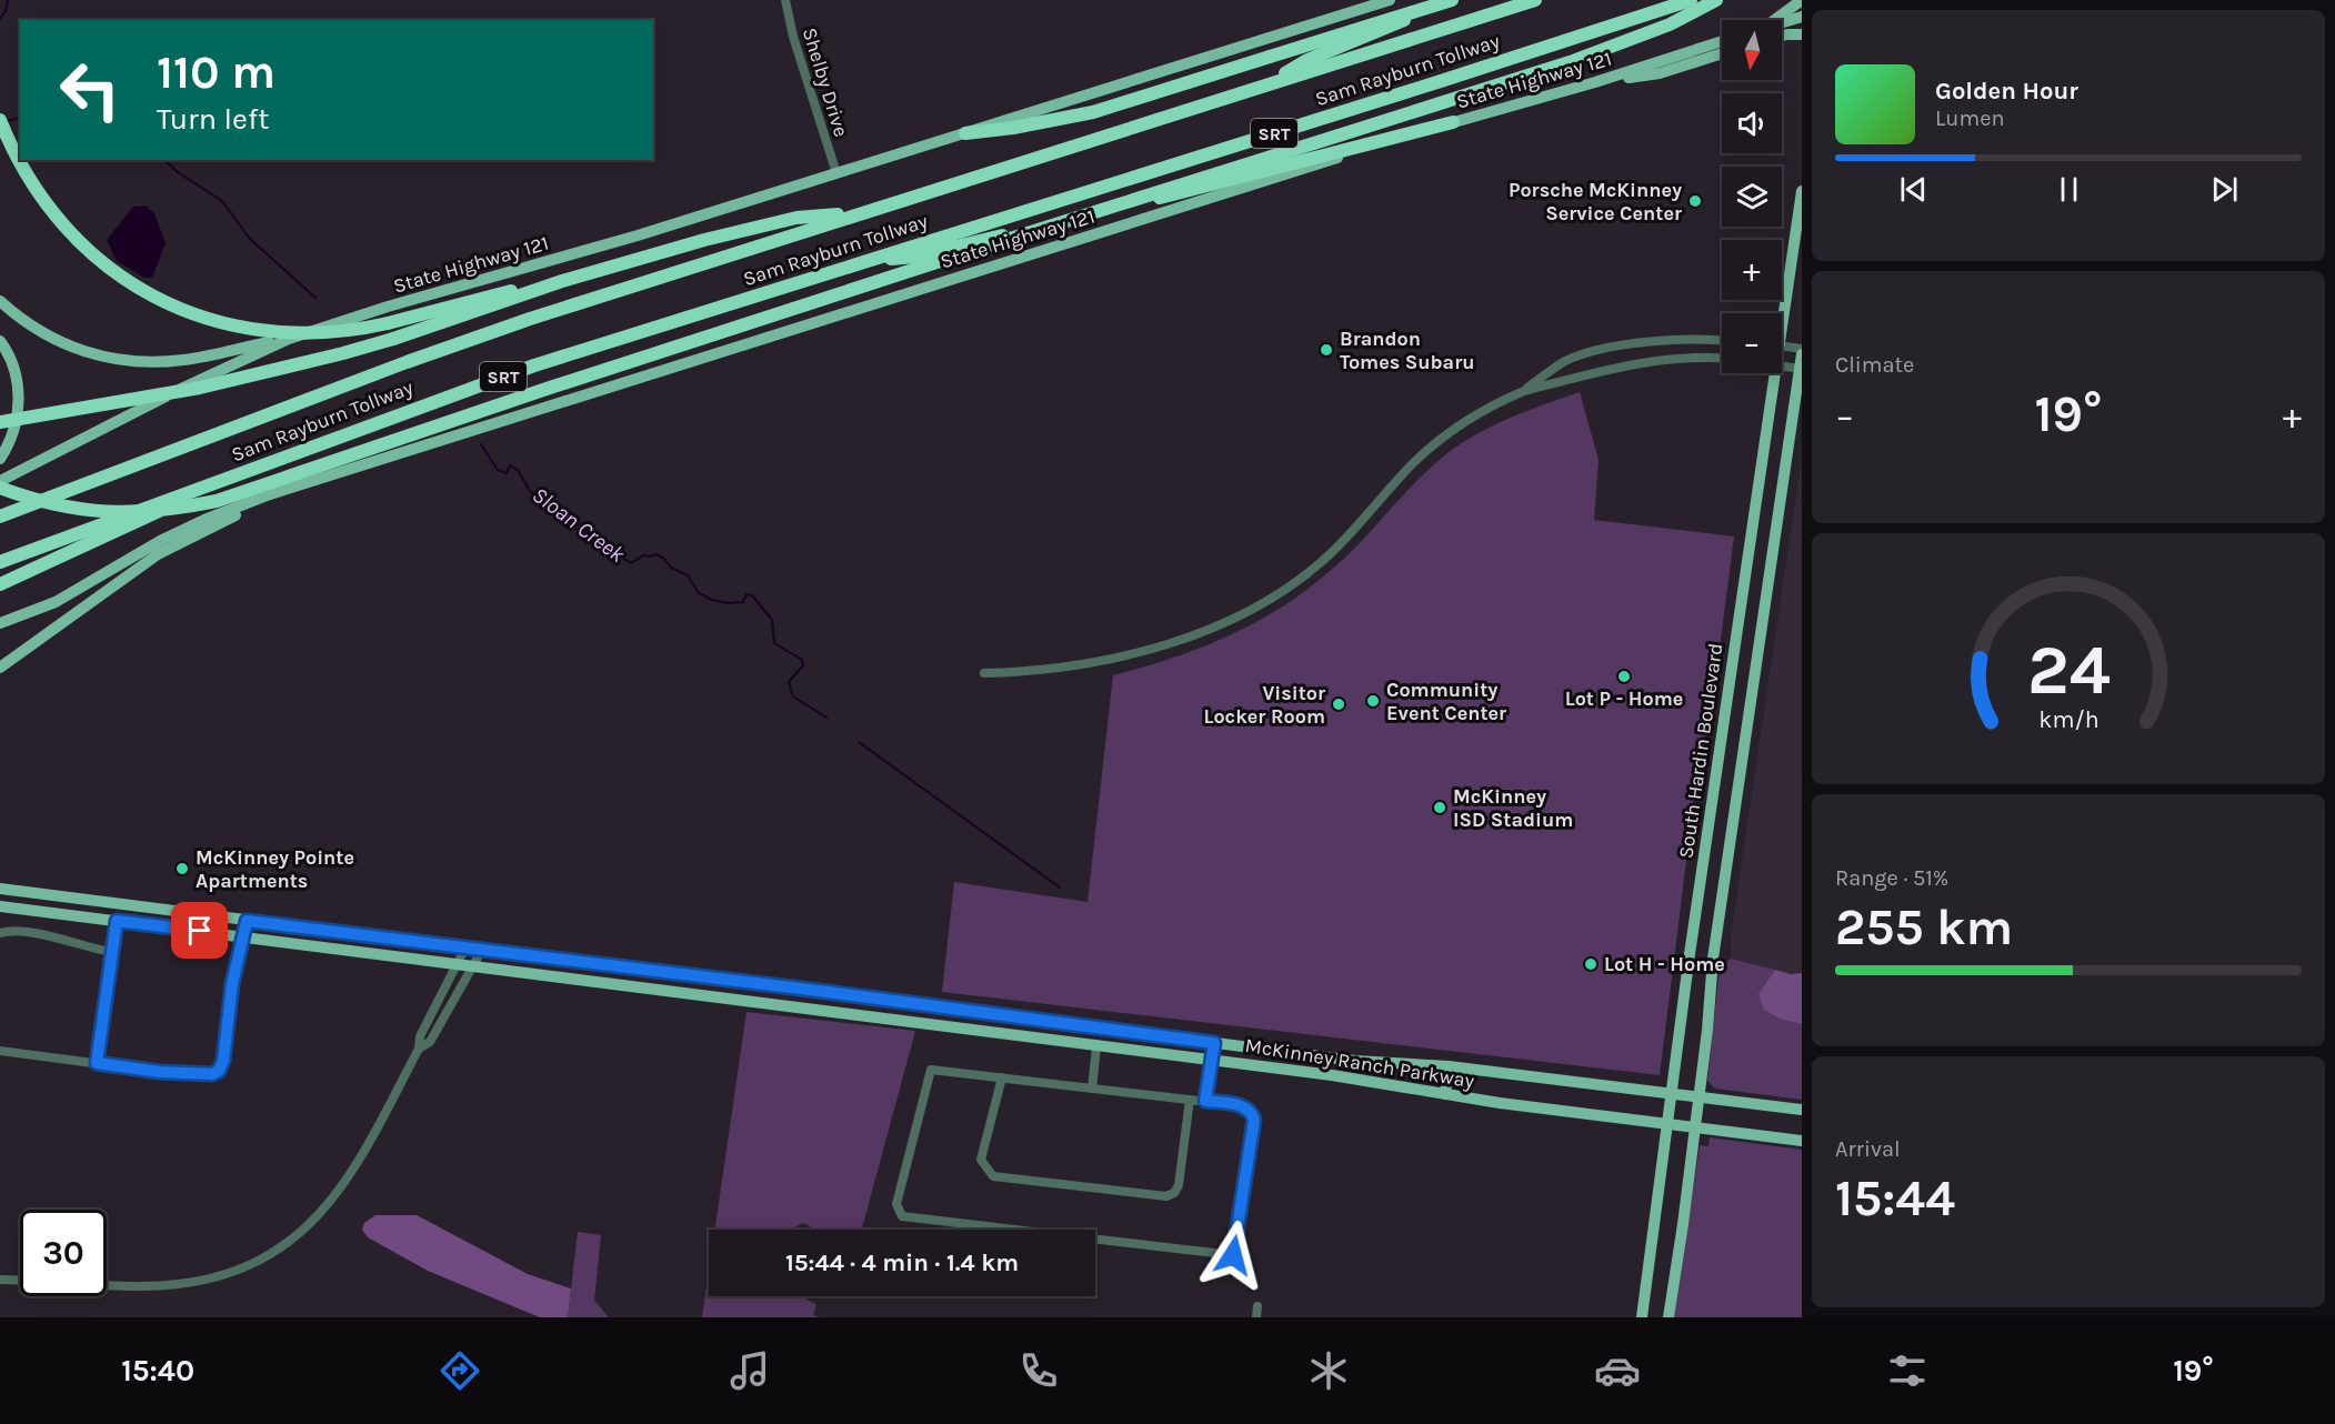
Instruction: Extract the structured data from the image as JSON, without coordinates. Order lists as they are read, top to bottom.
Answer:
{
  "streets": {
    "highway": ["Sam Rayburn Tollway", "SRT"],
    "main road": ["State Highway 121", "South Hardin Boulevard", "McKinney Ranch Parkway"],
    "street": ["Shelby Drive"]
  },
  "crossings": [
    ["State Highway 121", "Shelby Drive"],
    ["South Hardin Boulevard", "McKinney Ranch Parkway"]
  ],
  "water": ["Sloan Creek"],
  "places": [
    "Porsche McKinney Service Center",
    "Brandon Tomes Subaru",
    "Lot P - Home",
    "Community Event Center",
    "Visitor Locker Room",
    "McKinney ISD Stadium",
    "McKinney Pointe Apartments",
    "Lot H - Home"
  ],
  "north": "bottom",
  "page": {
    "map_buttons": ["+", "−"],
    "turn": ["110 m", "Turn left"],
    "song": ["Golden Hour", "Lumen"],
    "tile": [
      "Climate",
      ["Range · 51%", "255 km"],
      ["Arrival", "15:44"]
    ],
    "heat": ["−", "19°", "+"],
    "limit": "30",
    "trip": "15:44 · 4 min · 1.4 km",
    "tabs": ["15:40", "19°"],
    "gauge": ["24", "km/h"]
  }
}
